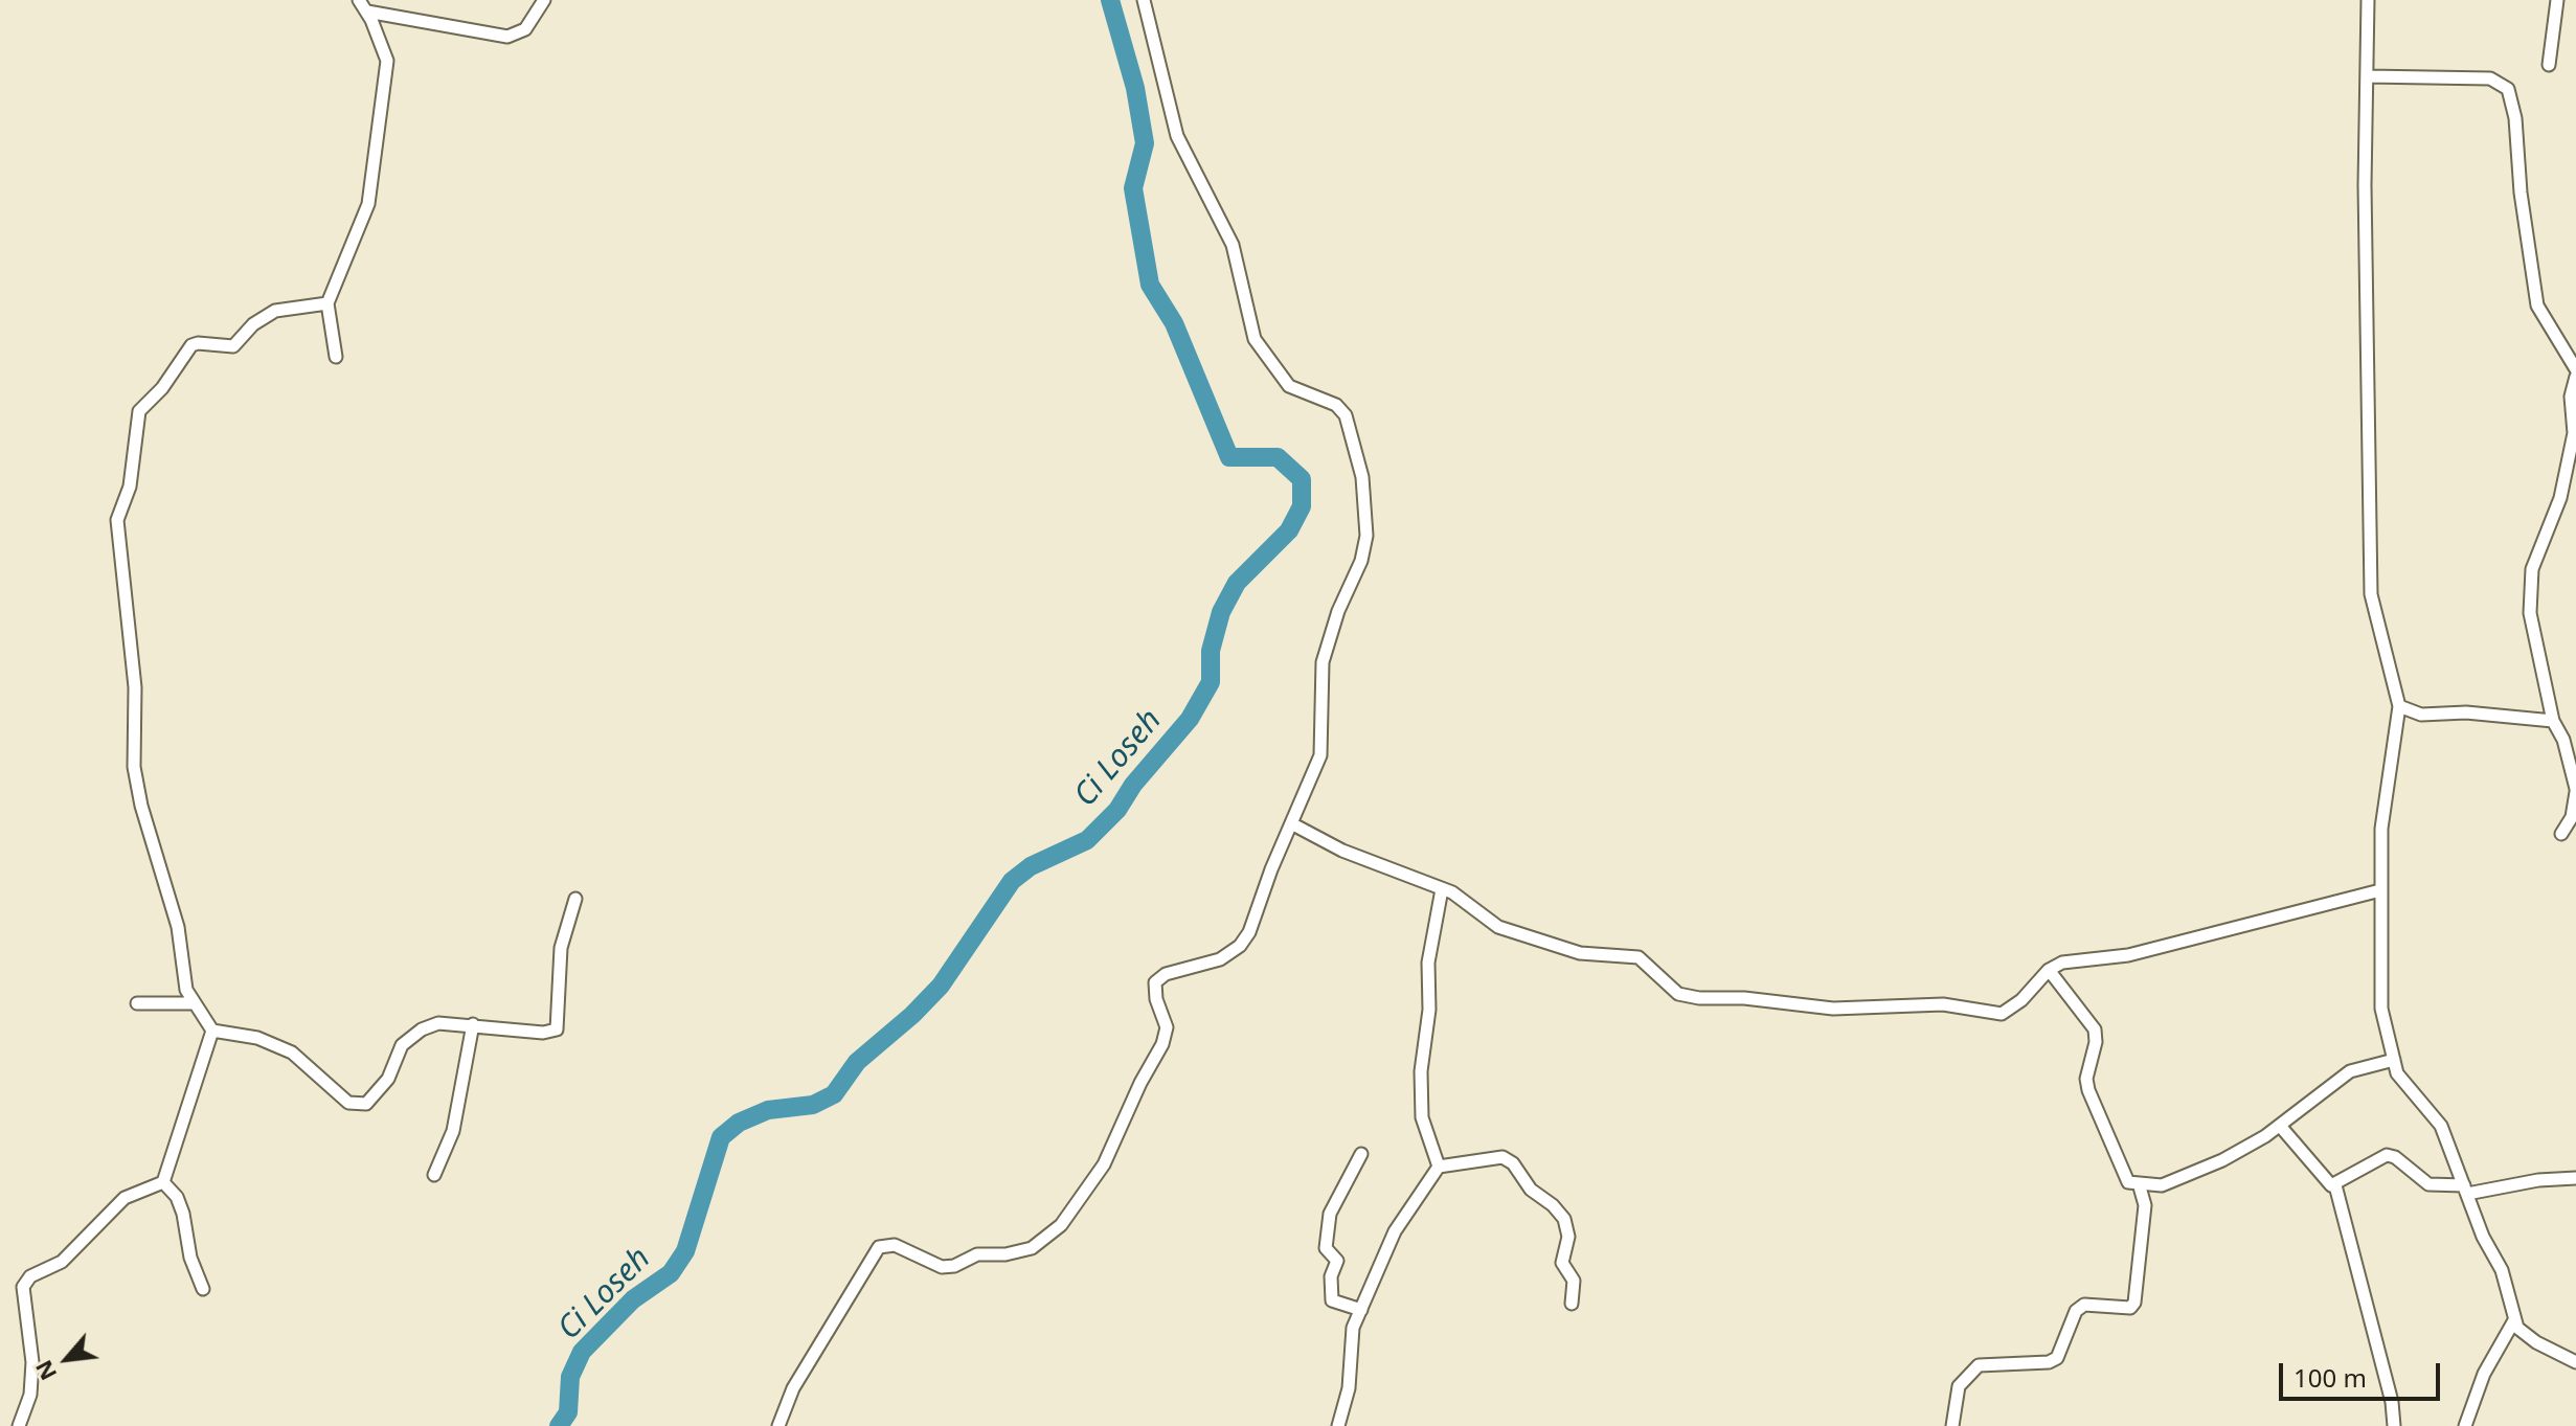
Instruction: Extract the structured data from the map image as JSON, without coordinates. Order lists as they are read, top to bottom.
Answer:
{
  "water": ["Ci Loseh"],
  "scale_bar": "100 m",
  "north": "bottom left"
}
